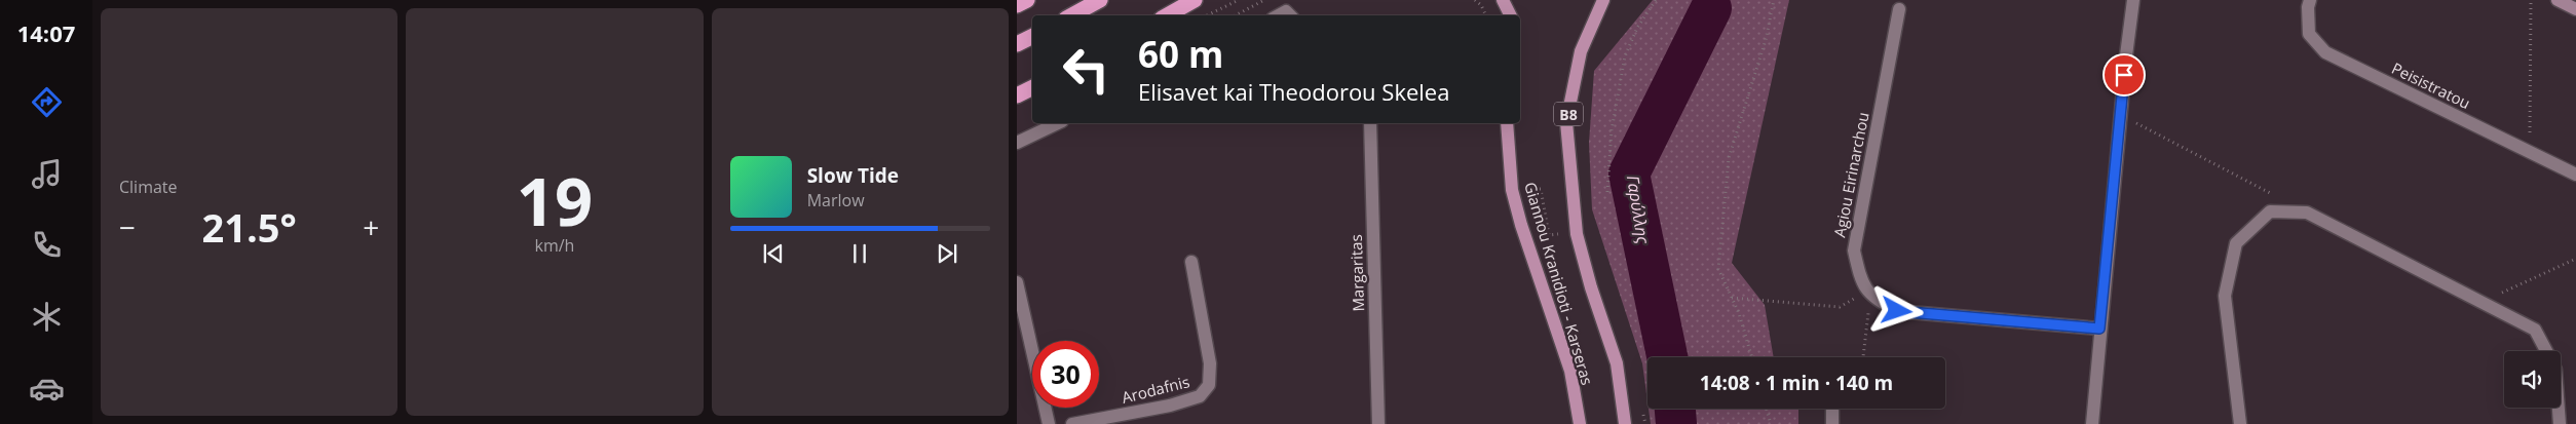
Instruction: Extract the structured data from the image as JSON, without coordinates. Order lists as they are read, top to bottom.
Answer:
{
  "streets": {
    "main road": ["B8", "Giannou Kranidioti - Karseras"],
    "street": [
      "Peisistratou",
      "Agiou Eirinarchou",
      "Margaritas",
      "Arodafnis"
    ]
  },
  "water": ["Γαρύλλης"],
  "page": {
    "tabs": "14:07",
    "tile": [
      "Climate",
      ["19", "km/h"]
    ],
    "turn": ["60 m", "Elisavet kai Theodorou Skelea"],
    "song": ["Slow Tide", "Marlow"],
    "heat": ["−", "21.5°", "+"],
    "limit": "30",
    "trip": "14:08 · 1 min · 140 m"
  }
}
